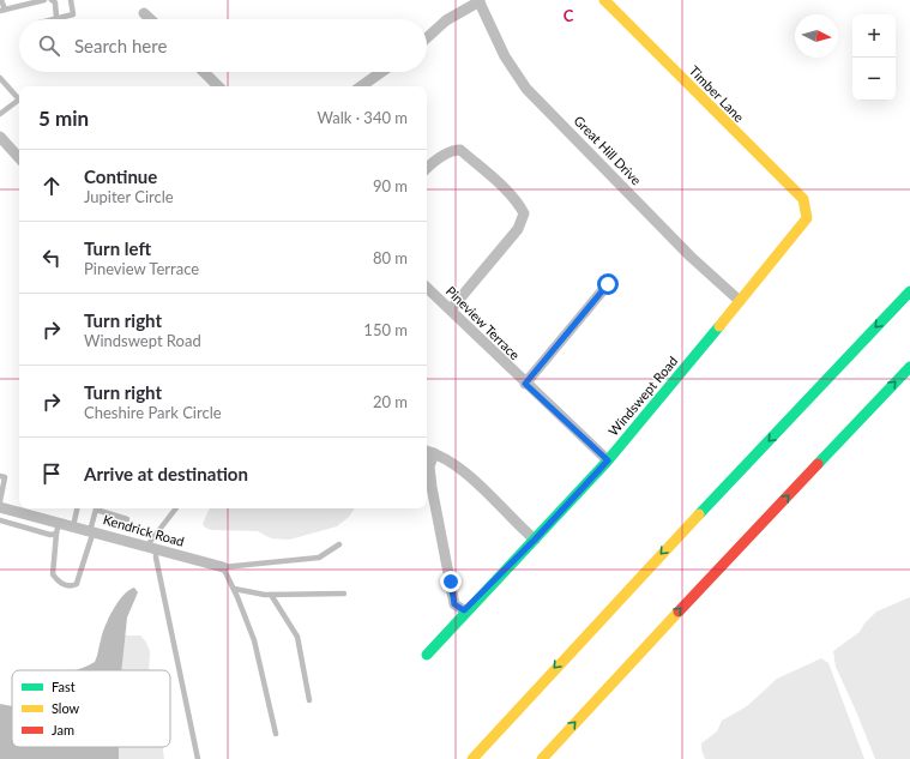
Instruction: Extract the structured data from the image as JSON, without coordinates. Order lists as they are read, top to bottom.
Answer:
{
  "streets": {
    "main road": ["Timber Lane", "Windswept Road"],
    "street": ["Great Hill Drive", "Pineview Terrace", "Kendrick Road"]
  },
  "crossings": [
    ["Timber Lane", "Windswept Road"],
    ["Great Hill Drive", "Windswept Road"],
    ["Pineview Terrace", "Windswept Road"]
  ],
  "legend": ["Fast", "Slow", "Jam"],
  "north": "right",
  "page": {
    "map_buttons": ["+", "−"],
    "search": "Search here",
    "heading": ["5 min", "Walk · 340 m"],
    "list": [
      ["Continue", "Jupiter Circle", "90 m"],
      ["Turn left", "Pineview Terrace", "80 m"],
      ["Turn right", "Windswept Road", "150 m"],
      ["Turn right", "Cheshire Park Circle", "20 m"],
      "Arrive at destination"
    ]
  },
  "grid": {
    "columns": ["C"]
  }
}
